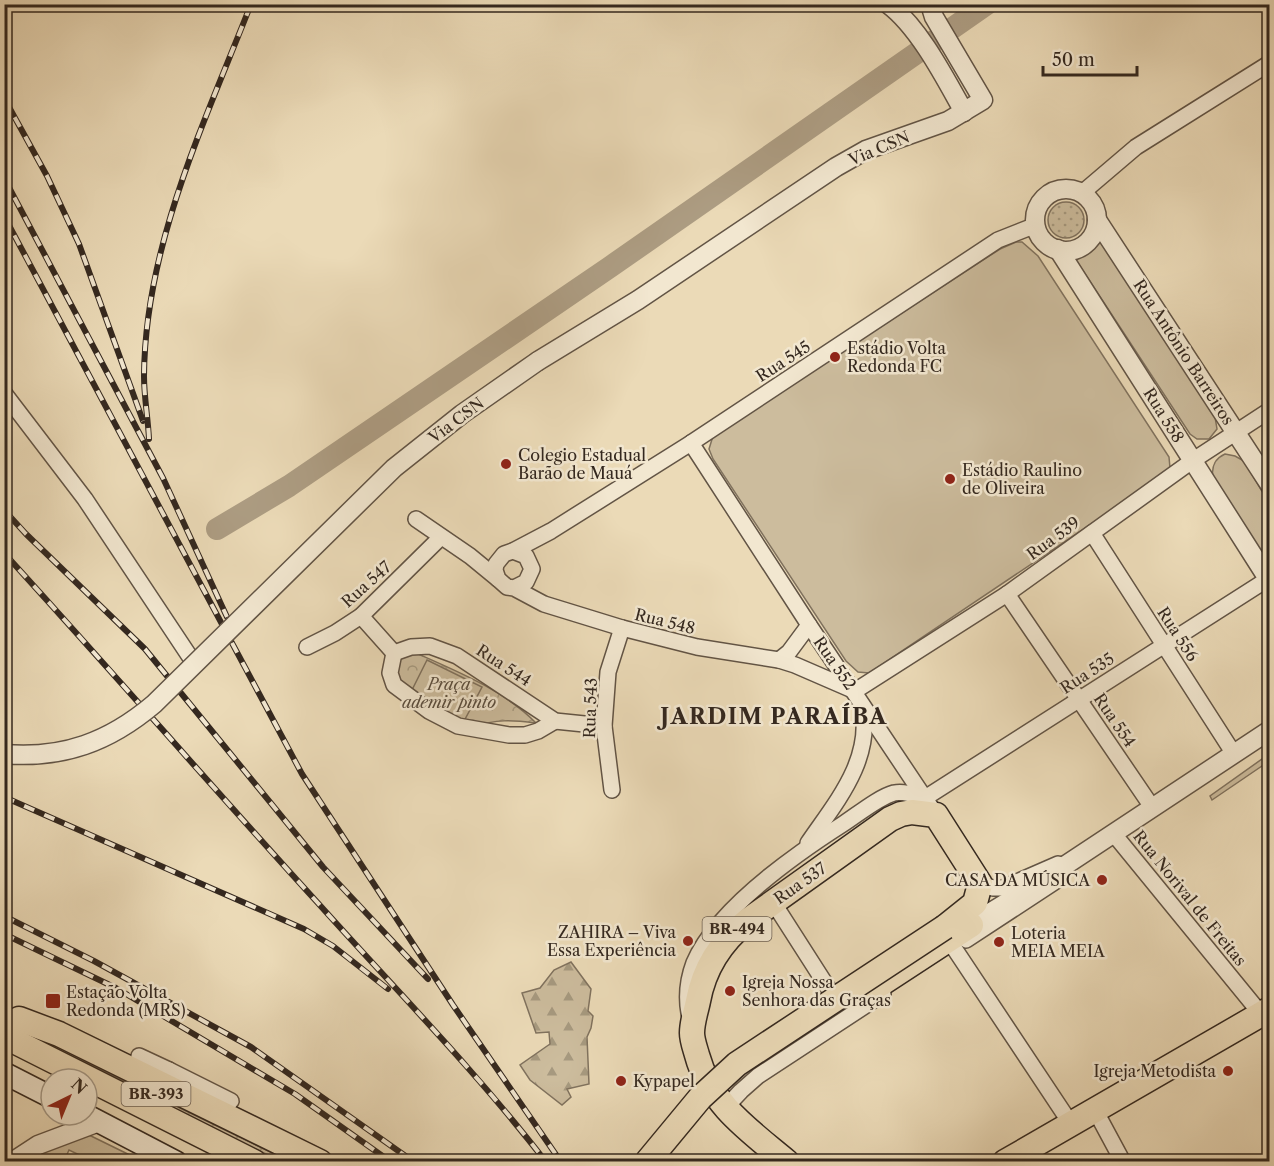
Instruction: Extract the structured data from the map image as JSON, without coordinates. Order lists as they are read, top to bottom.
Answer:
{
  "streets": {
    "main road": [
      "Rua 552",
      "Rua 537",
      "BR-494",
      "BR-393"
    ],
    "street": [
      "Via CSN",
      "Rua Antônio Barreiros",
      "Rua 545",
      "Rua 558",
      "Rua 539",
      "Rua 547",
      "Rua 548",
      "Rua 556",
      "Rua 544",
      "Rua 535",
      "Rua 543",
      "Rua 554",
      "Rua Norival de Freitas"
    ]
  },
  "crossings": [
    ["Rua Antônio Barreiros", "Rua 545"],
    ["Rua Antônio Barreiros", "Rua 558"],
    ["Rua Antônio Barreiros", "Rua 539"],
    ["Rua 545", "Rua 558"],
    ["Rua 545", "Rua 548"],
    ["Rua 545", "Rua 552"],
    ["Rua 558", "Rua 539"],
    ["Rua 558", "Rua 535"],
    ["Rua 539", "Rua 548"],
    ["Rua 539", "Rua 556"],
    ["Rua 539", "Rua 552"],
    ["Rua 539", "Rua 554"],
    ["Rua 539", "Rua 537"],
    ["Rua 548", "Rua 552"],
    ["Rua 548", "Rua 543"],
    ["Rua 548", "Rua 537"],
    ["Rua 556", "Rua 535"],
    ["Rua 552", "Rua 535"],
    ["Rua 552", "Rua 537"],
    ["Rua 544", "Rua 543"],
    ["Rua 535", "Rua 554"],
    ["Rua 535", "Rua 537"],
    ["Rua 537", "BR-494"]
  ],
  "districts": ["JARDIM PARAÍBA"],
  "parks": ["Praça ademir pinto"],
  "places": {
    "other": [
      "Estádio Volta Redonda FC",
      "Colegio Estadual Barão de Mauá",
      "Estádio Raulino de Oliveira",
      "CASA DA MÚSICA",
      "ZAHIRA – Viva Essa Experiência",
      "Loteria MEIA MEIA",
      "Igreja Nossa Senhora das Graças",
      "Igreja Metodista",
      "Kypapel"
    ],
    "transit": ["Estação Volta Redonda (MRS)"]
  },
  "scale_bar": "50 m",
  "north": "top right"
}
